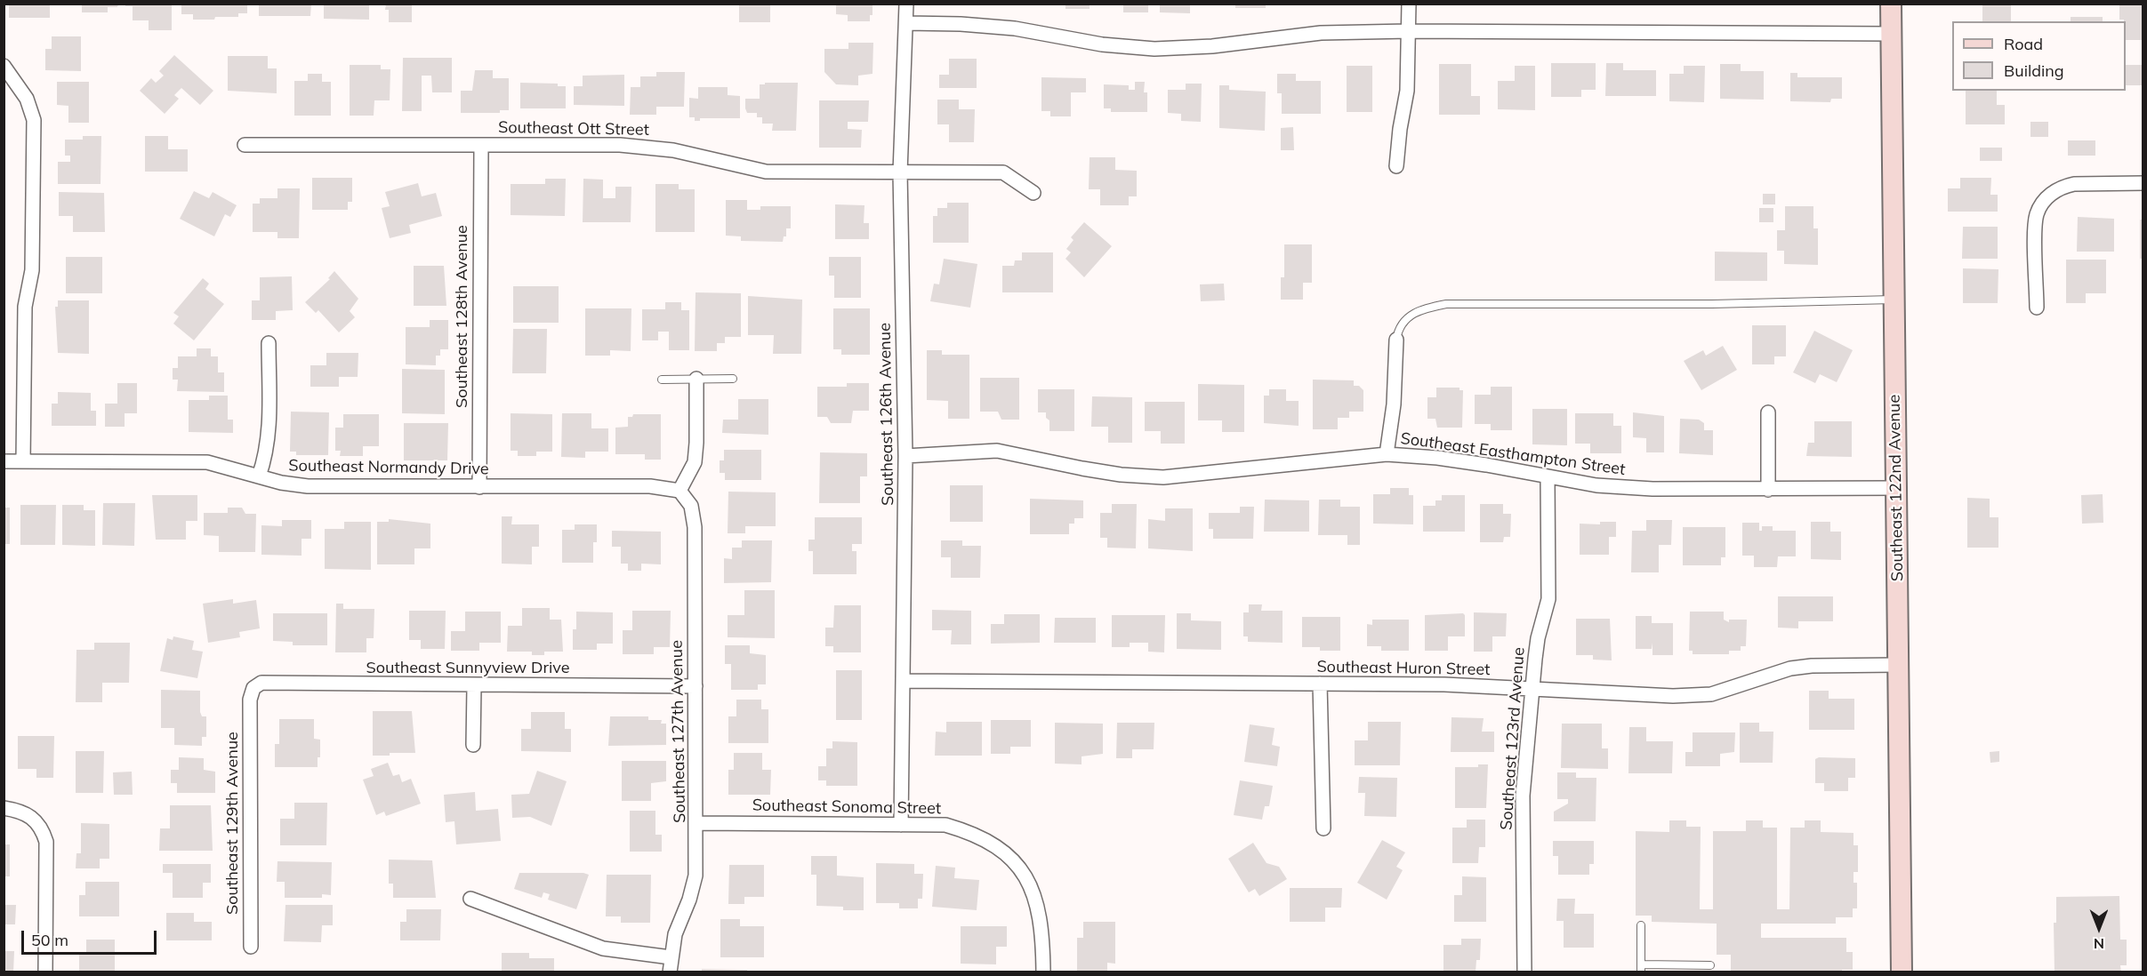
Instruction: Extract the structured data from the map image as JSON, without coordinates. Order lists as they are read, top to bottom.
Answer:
{
  "streets": {
    "main road": ["Southeast 122nd Avenue"],
    "street": [
      "Southeast Ott Street",
      "Southeast 128th Avenue",
      "Southeast 126th Avenue",
      "Southeast Easthampton Street",
      "Southeast Normandy Drive",
      "Southeast Sunnyview Drive",
      "Southeast Huron Street",
      "Southeast 127th Avenue",
      "Southeast 123rd Avenue",
      "Southeast Sonoma Street",
      "Southeast 129th Avenue"
    ]
  },
  "crossings": [
    ["Southeast Ott Street", "Southeast 128th Avenue"],
    ["Southeast Ott Street", "Southeast 126th Avenue"],
    ["Southeast 128th Avenue", "Southeast Normandy Drive"],
    ["Southeast 126th Avenue", "Southeast Easthampton Street"],
    ["Southeast 126th Avenue", "Southeast Huron Street"],
    ["Southeast 126th Avenue", "Southeast Sonoma Street"],
    ["Southeast Easthampton Street", "Southeast 122nd Avenue"],
    ["Southeast Easthampton Street", "Southeast 123rd Avenue"],
    ["Southeast Normandy Drive", "Southeast 127th Avenue"],
    ["Southeast 122nd Avenue", "Southeast Huron Street"],
    ["Southeast Sunnyview Drive", "Southeast 127th Avenue"],
    ["Southeast Sunnyview Drive", "Southeast 129th Avenue"],
    ["Southeast Huron Street", "Southeast 123rd Avenue"],
    ["Southeast 127th Avenue", "Southeast Sonoma Street"]
  ],
  "legend": ["Road", "Building"],
  "scale_bar": "50 m",
  "north": "bottom"
}
